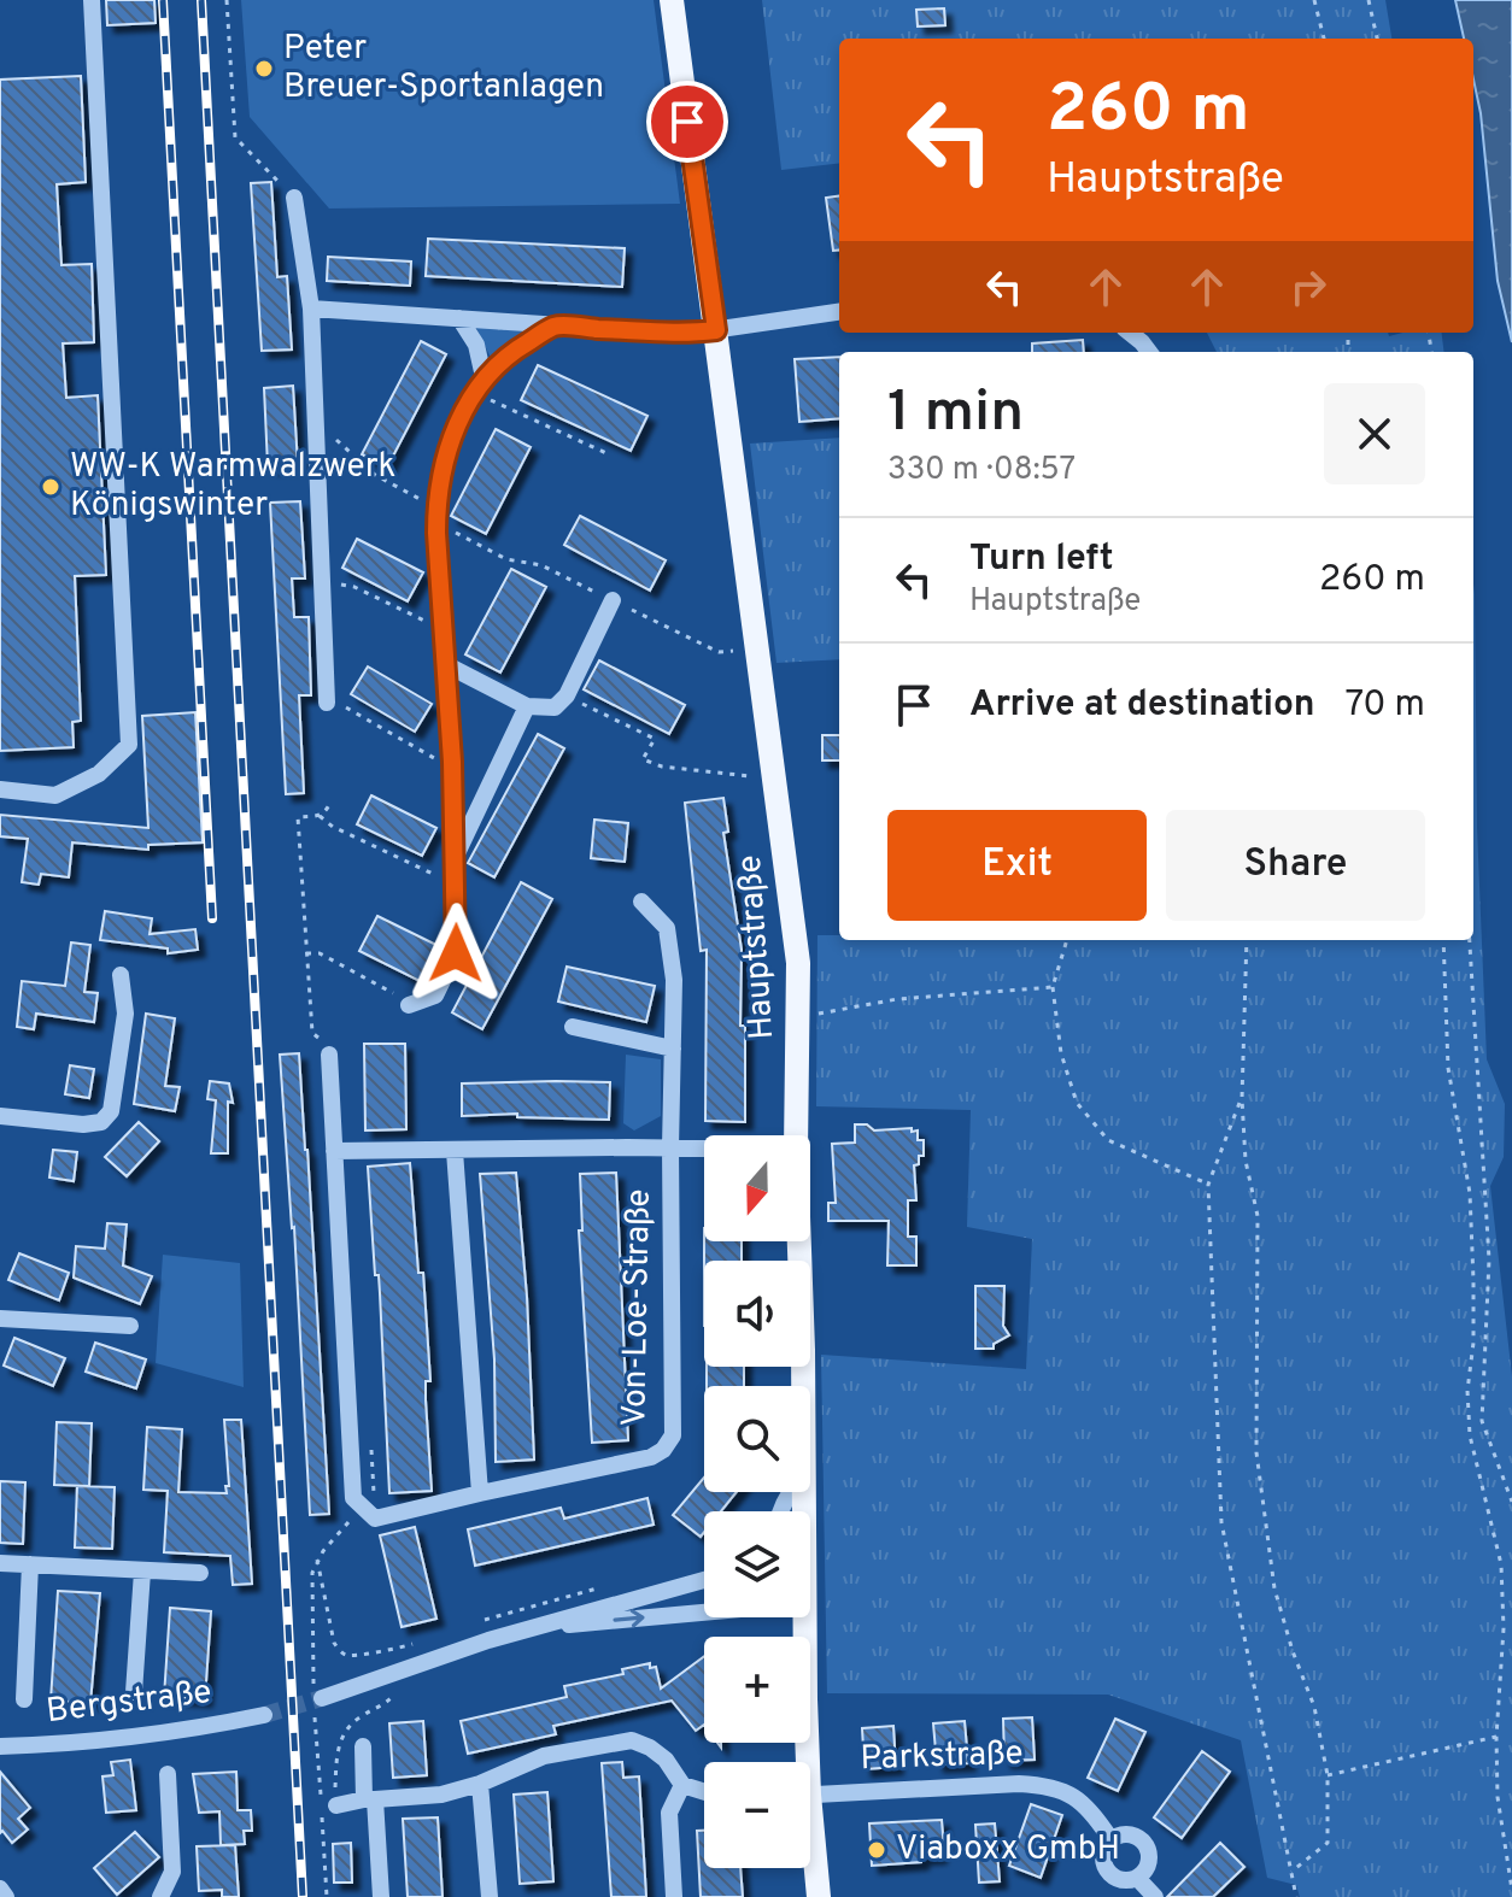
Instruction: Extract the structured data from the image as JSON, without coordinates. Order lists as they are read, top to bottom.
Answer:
{
  "streets": {
    "main road": ["Hauptstraße"],
    "street": ["Von-Loe-Straße", "Bergstraße", "Parkstraße"]
  },
  "places": ["Peter Breuer-Sportanlagen", "WW-K Warmwalzwerk Königswinter", "Viaboxx GmbH"],
  "north": "bottom",
  "page": {
    "turn": ["260 m", "Hauptstraße"],
    "heading": ["1 min", "330 m · 08:57"],
    "list": [
      {
        "name": "Turn left",
        "note": "Hauptstraße",
        "value": "260 m"
      },
      {
        "name": "Arrive at destination",
        "value": "70 m"
      }
    ],
    "buttons": ["Exit", "Share"],
    "map_buttons": ["+", "−"]
  }
}
